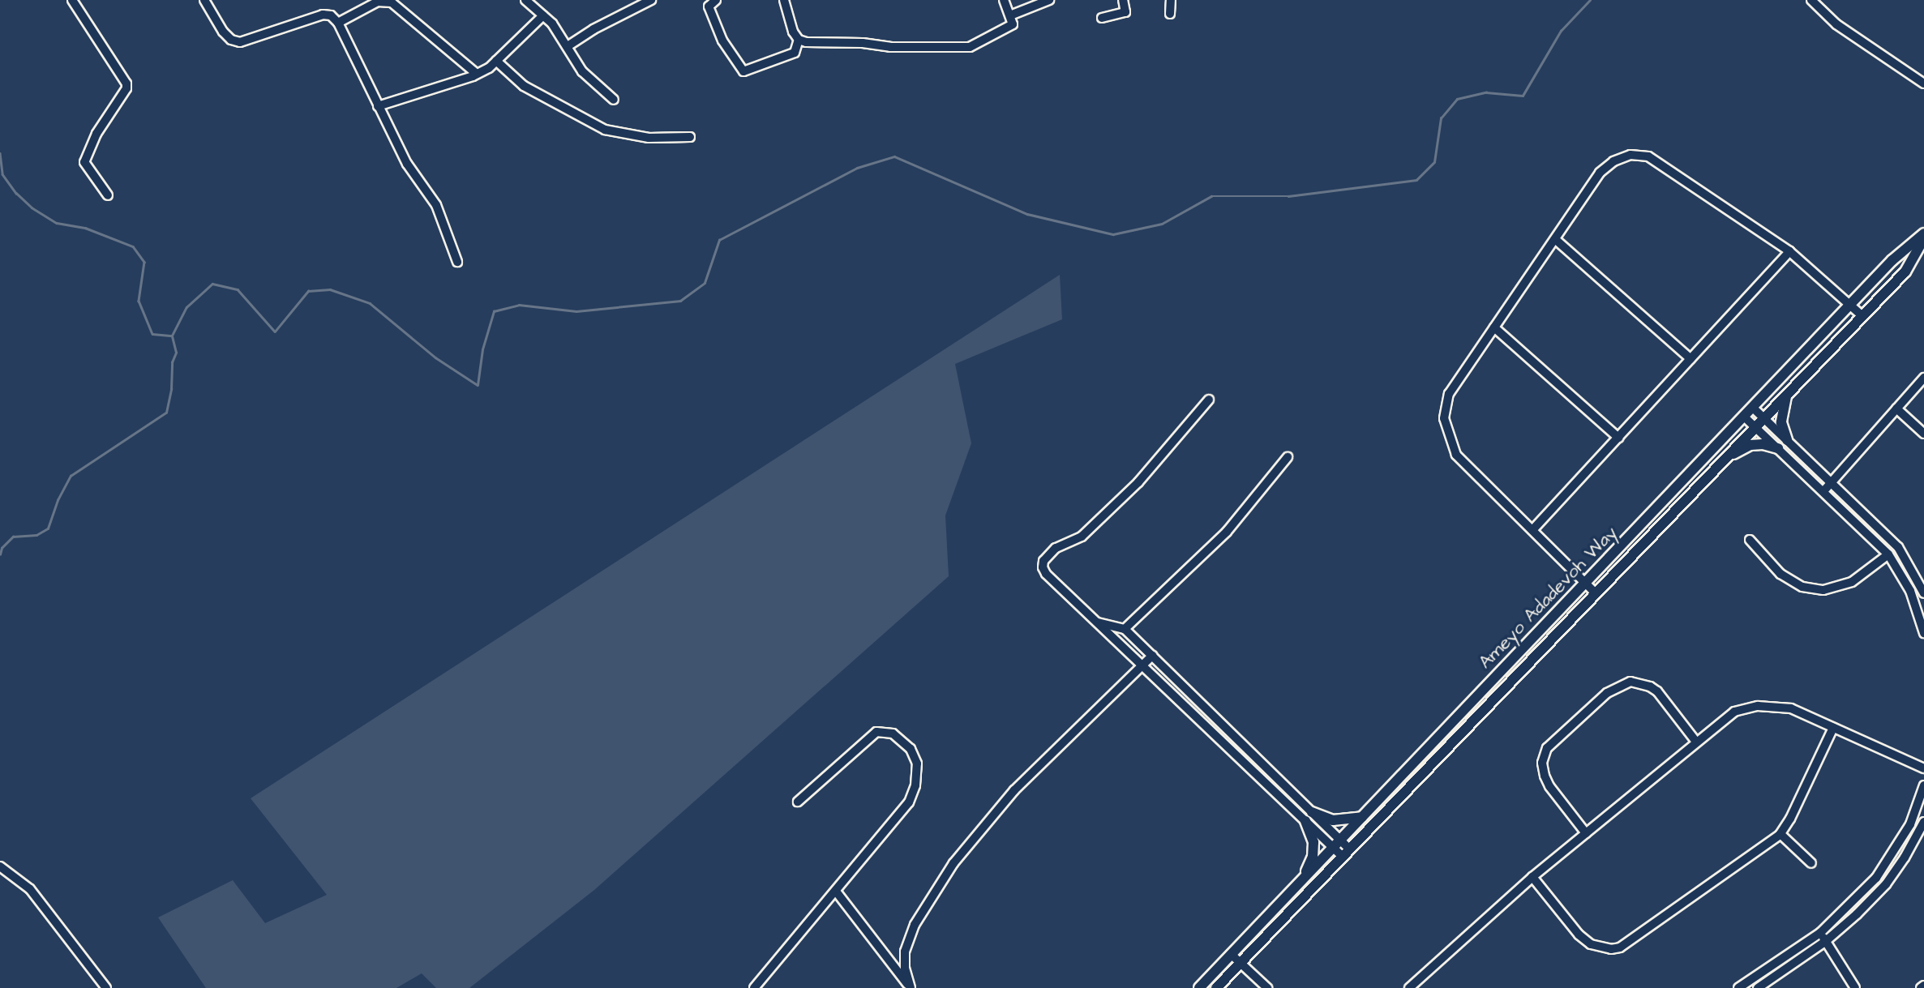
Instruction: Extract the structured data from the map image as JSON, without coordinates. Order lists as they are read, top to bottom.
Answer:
{
  "streets": {
    "street": ["Ameyo Adadevoh Way"]
  }
}
